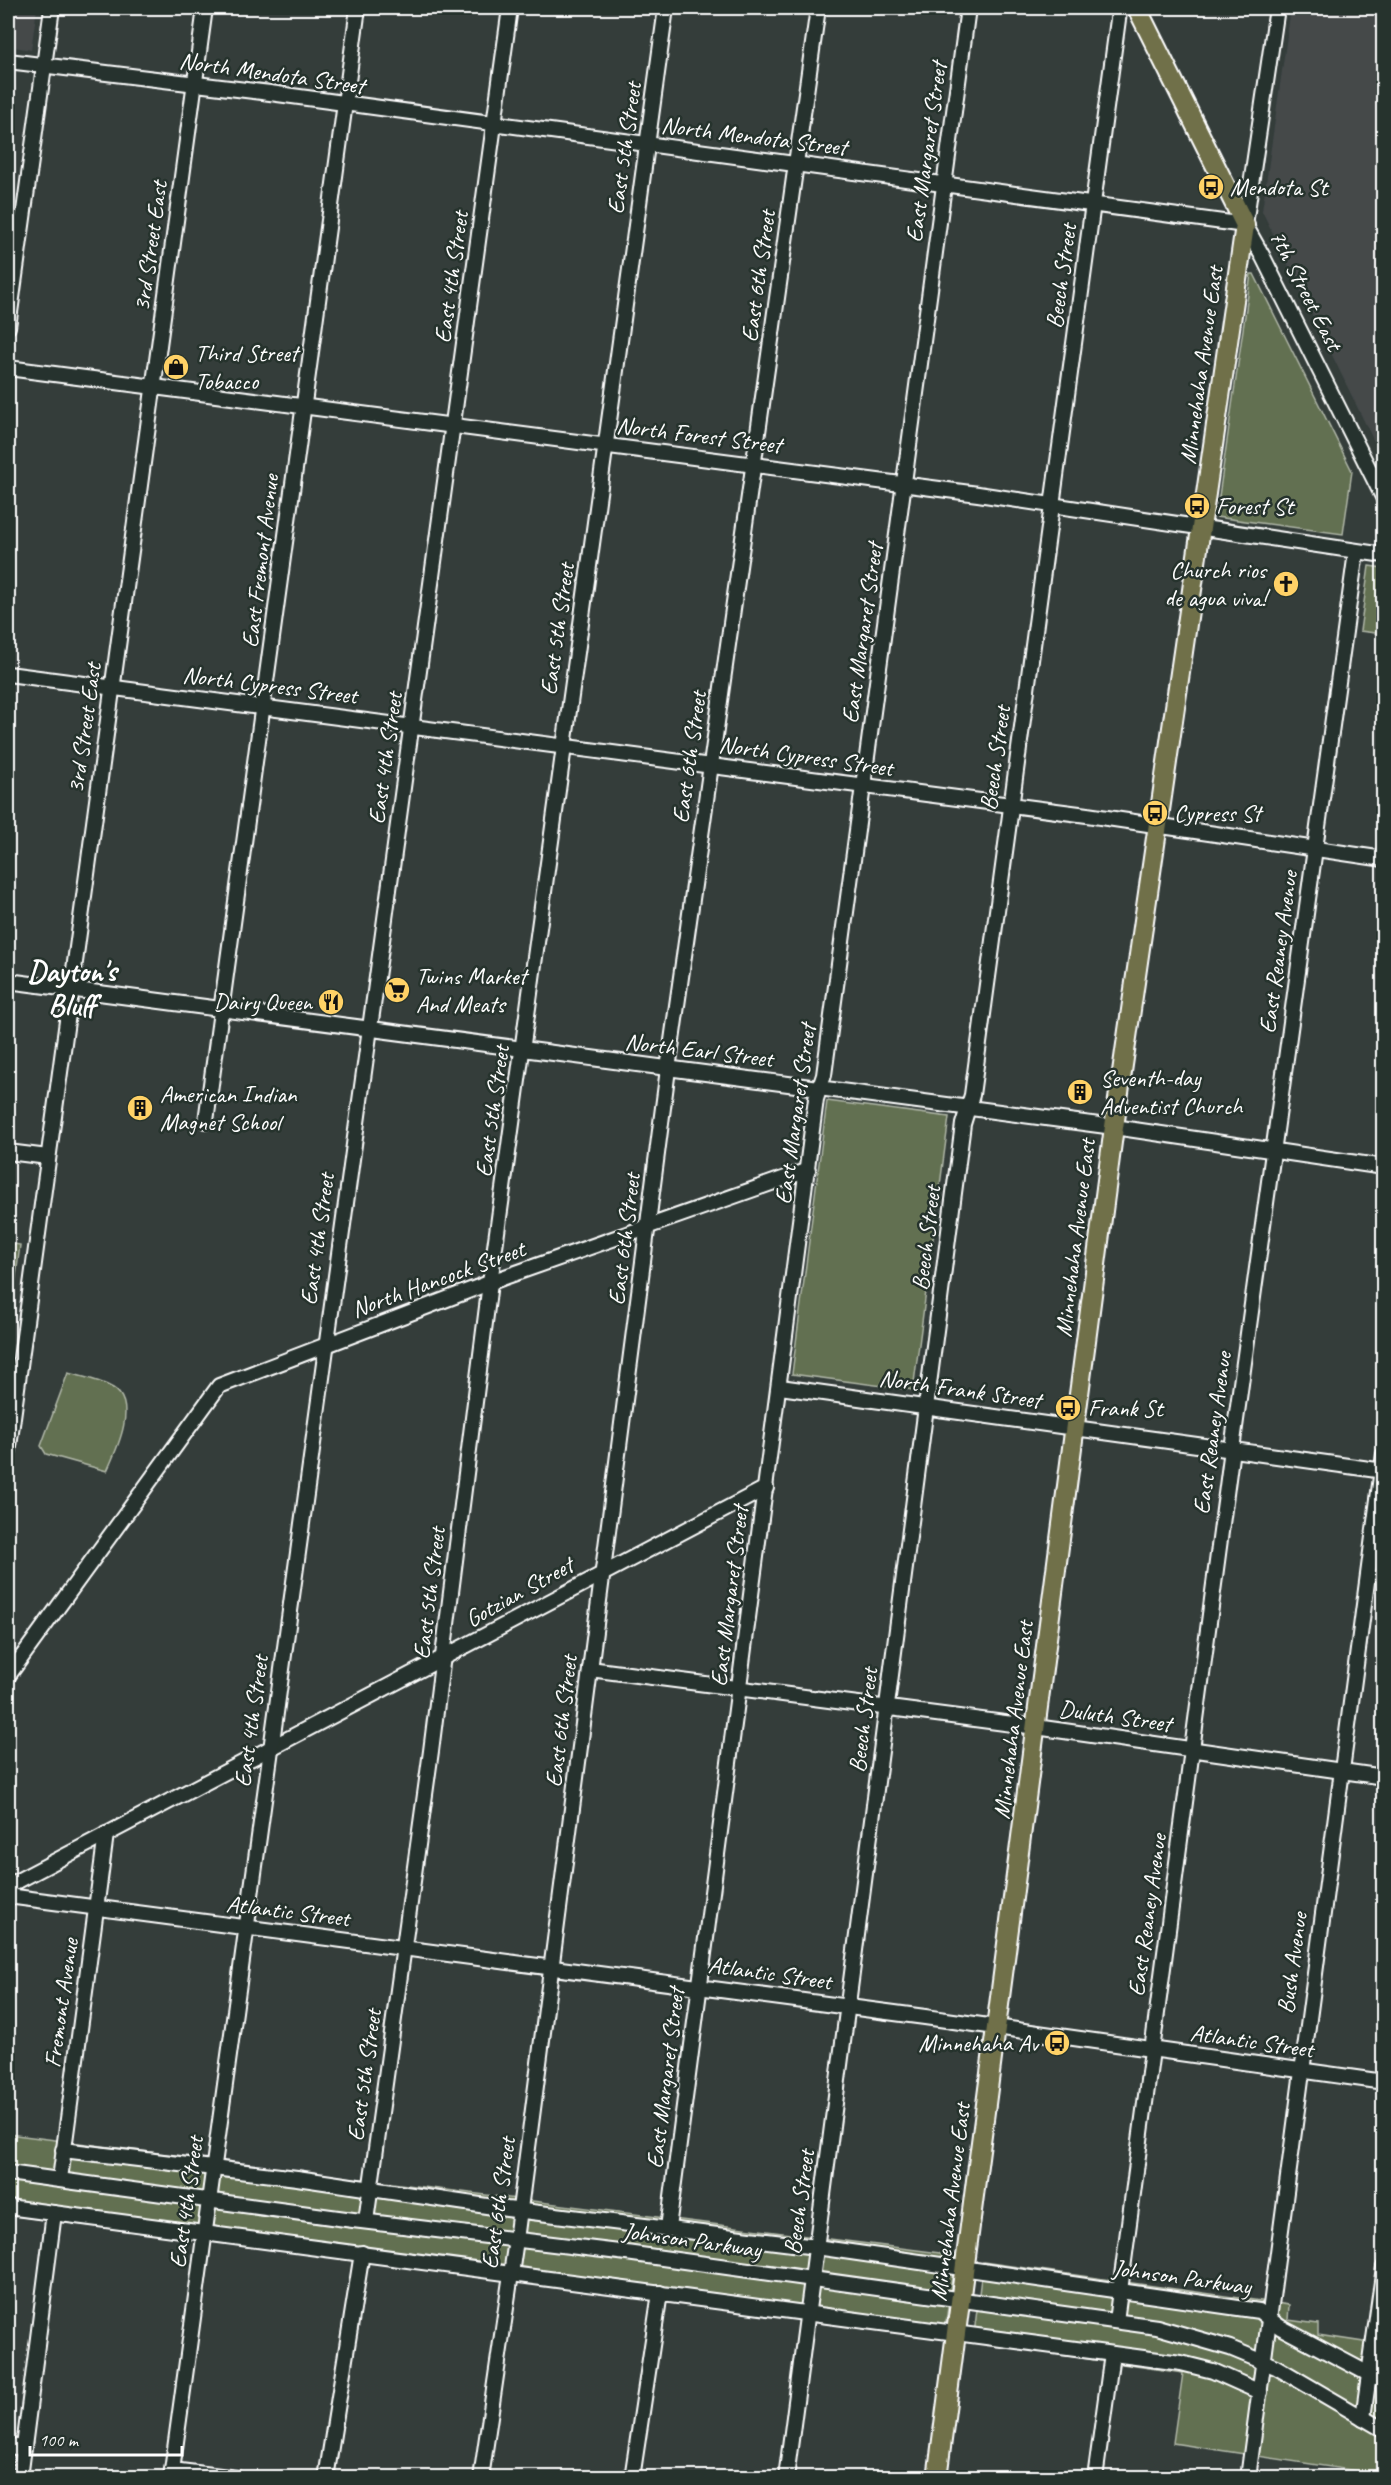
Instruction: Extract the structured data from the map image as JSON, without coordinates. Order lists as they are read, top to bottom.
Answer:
{
  "streets": {
    "main road": ["7th Street East", "Minnehaha Avenue East"],
    "street": [
      "North Mendota Street",
      "East 5th Street",
      "East Margaret Street",
      "3rd Street East",
      "East 6th Street",
      "Beech Street",
      "East 4th Street",
      "North Forest Street",
      "East Fremont Avenue",
      "North Cypress Street",
      "East Reaney Avenue",
      "North Earl Street",
      "North Hancock Street",
      "North Frank Street",
      "Gotzian Street",
      "Duluth Street",
      "Atlantic Street",
      "Bush Avenue",
      "Fremont Avenue",
      "Johnson Parkway"
    ]
  },
  "crossings": [
    ["North Mendota Street", "East 5th Street"],
    ["North Mendota Street", "East Margaret Street"],
    ["North Mendota Street", "3rd Street East"],
    ["North Mendota Street", "East 6th Street"],
    ["North Mendota Street", "Beech Street"],
    ["North Mendota Street", "East 4th Street"],
    ["North Mendota Street", "7th Street East"],
    ["North Mendota Street", "Minnehaha Avenue East"],
    ["North Mendota Street", "East Fremont Avenue"],
    ["East 5th Street", "North Forest Street"],
    ["East 5th Street", "North Cypress Street"],
    ["East 5th Street", "North Earl Street"],
    ["East 5th Street", "North Hancock Street"],
    ["East 5th Street", "Gotzian Street"],
    ["East 5th Street", "Atlantic Street"],
    ["East 5th Street", "Johnson Parkway"],
    ["East Margaret Street", "North Forest Street"],
    ["East Margaret Street", "North Cypress Street"],
    ["East Margaret Street", "North Earl Street"],
    ["East Margaret Street", "North Hancock Street"],
    ["East Margaret Street", "North Frank Street"],
    ["East Margaret Street", "Gotzian Street"],
    ["East Margaret Street", "Duluth Street"],
    ["East Margaret Street", "Atlantic Street"],
    ["East Margaret Street", "Johnson Parkway"],
    ["3rd Street East", "North Forest Street"],
    ["3rd Street East", "North Cypress Street"],
    ["3rd Street East", "North Earl Street"],
    ["East 6th Street", "North Forest Street"],
    ["East 6th Street", "North Cypress Street"],
    ["East 6th Street", "North Earl Street"],
    ["East 6th Street", "North Hancock Street"],
    ["East 6th Street", "Gotzian Street"],
    ["East 6th Street", "Duluth Street"],
    ["East 6th Street", "Atlantic Street"],
    ["East 6th Street", "Johnson Parkway"],
    ["Beech Street", "North Forest Street"],
    ["Beech Street", "North Cypress Street"],
    ["Beech Street", "North Earl Street"],
    ["Beech Street", "North Frank Street"],
    ["Beech Street", "Duluth Street"],
    ["Beech Street", "Atlantic Street"],
    ["Beech Street", "Johnson Parkway"],
    ["East 4th Street", "North Forest Street"],
    ["East 4th Street", "North Cypress Street"],
    ["East 4th Street", "North Earl Street"],
    ["East 4th Street", "North Hancock Street"],
    ["East 4th Street", "Gotzian Street"],
    ["East 4th Street", "Atlantic Street"],
    ["East 4th Street", "Johnson Parkway"],
    ["7th Street East", "Minnehaha Avenue East"],
    ["Minnehaha Avenue East", "North Forest Street"],
    ["Minnehaha Avenue East", "North Cypress Street"],
    ["Minnehaha Avenue East", "North Earl Street"],
    ["Minnehaha Avenue East", "North Frank Street"],
    ["Minnehaha Avenue East", "Duluth Street"],
    ["Minnehaha Avenue East", "Atlantic Street"],
    ["Minnehaha Avenue East", "Johnson Parkway"],
    ["North Forest Street", "East Fremont Avenue"],
    ["North Forest Street", "East Reaney Avenue"],
    ["East Fremont Avenue", "North Cypress Street"],
    ["East Fremont Avenue", "North Earl Street"],
    ["North Cypress Street", "East Reaney Avenue"],
    ["East Reaney Avenue", "North Earl Street"],
    ["East Reaney Avenue", "North Frank Street"],
    ["East Reaney Avenue", "Duluth Street"],
    ["East Reaney Avenue", "Atlantic Street"],
    ["East Reaney Avenue", "Johnson Parkway"],
    ["North Frank Street", "Bush Avenue"],
    ["Gotzian Street", "Fremont Avenue"],
    ["Duluth Street", "Bush Avenue"],
    ["Atlantic Street", "Bush Avenue"],
    ["Atlantic Street", "Fremont Avenue"],
    ["Bush Avenue", "Johnson Parkway"],
    ["Fremont Avenue", "Johnson Parkway"]
  ],
  "districts": ["Dayton's Bluff"],
  "places": {
    "bus stop": [
      "Mendota St",
      "Forest St",
      "Cypress St",
      "Frank St",
      "Minnehaha Av"
    ],
    "shop": ["Third Street Tobacco"],
    "church": ["Church rios de agua viva!"],
    "supermarket": ["Twins Market And Meats"],
    "restaurant": ["Dairy Queen"],
    "building": ["Seventh-day Adventist Church", "American Indian Magnet School"]
  },
  "scale_bar": "100 m"
}
